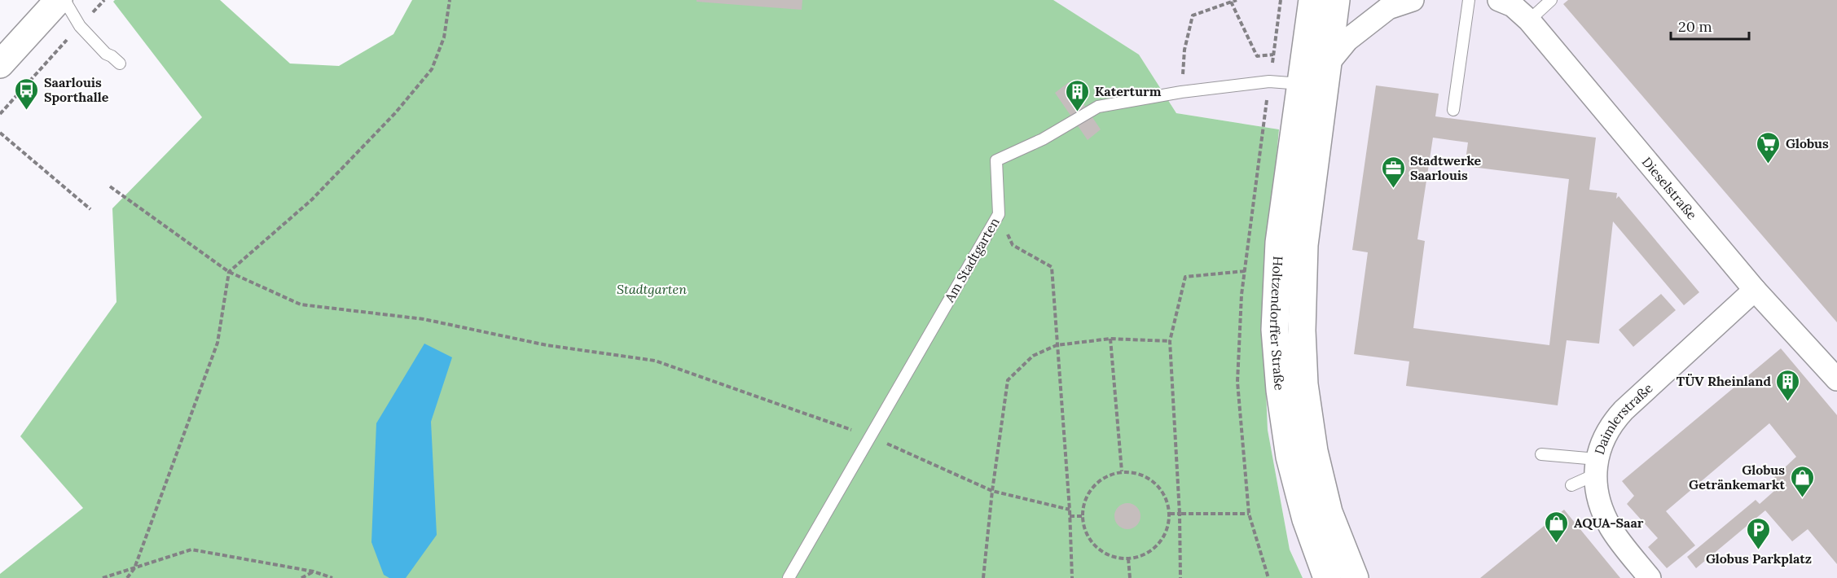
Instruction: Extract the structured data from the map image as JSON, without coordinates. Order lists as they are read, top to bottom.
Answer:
{
  "streets": {
    "street": ["Dieselstraße", "Holtzendorffer Straße", "Daimlerstraße"],
    "lane": ["Am Stadtgarten"]
  },
  "crossings": [
    ["Dieselstraße", "Daimlerstraße"],
    ["Am Stadtgarten", "Holtzendorffer Straße"]
  ],
  "parks": ["Stadtgarten"],
  "places": {
    "bus stop": ["Saarlouis Sporthalle"],
    "building": ["Katerturm", "TÜV Rheinland"],
    "supermarket": ["Globus"],
    "office": ["Stadtwerke Saarlouis"],
    "shop": ["Globus Getränkemarkt", "AQUA-Saar"],
    "parking": ["Globus Parkplatz"]
  },
  "scale_bar": "20 m"
}
